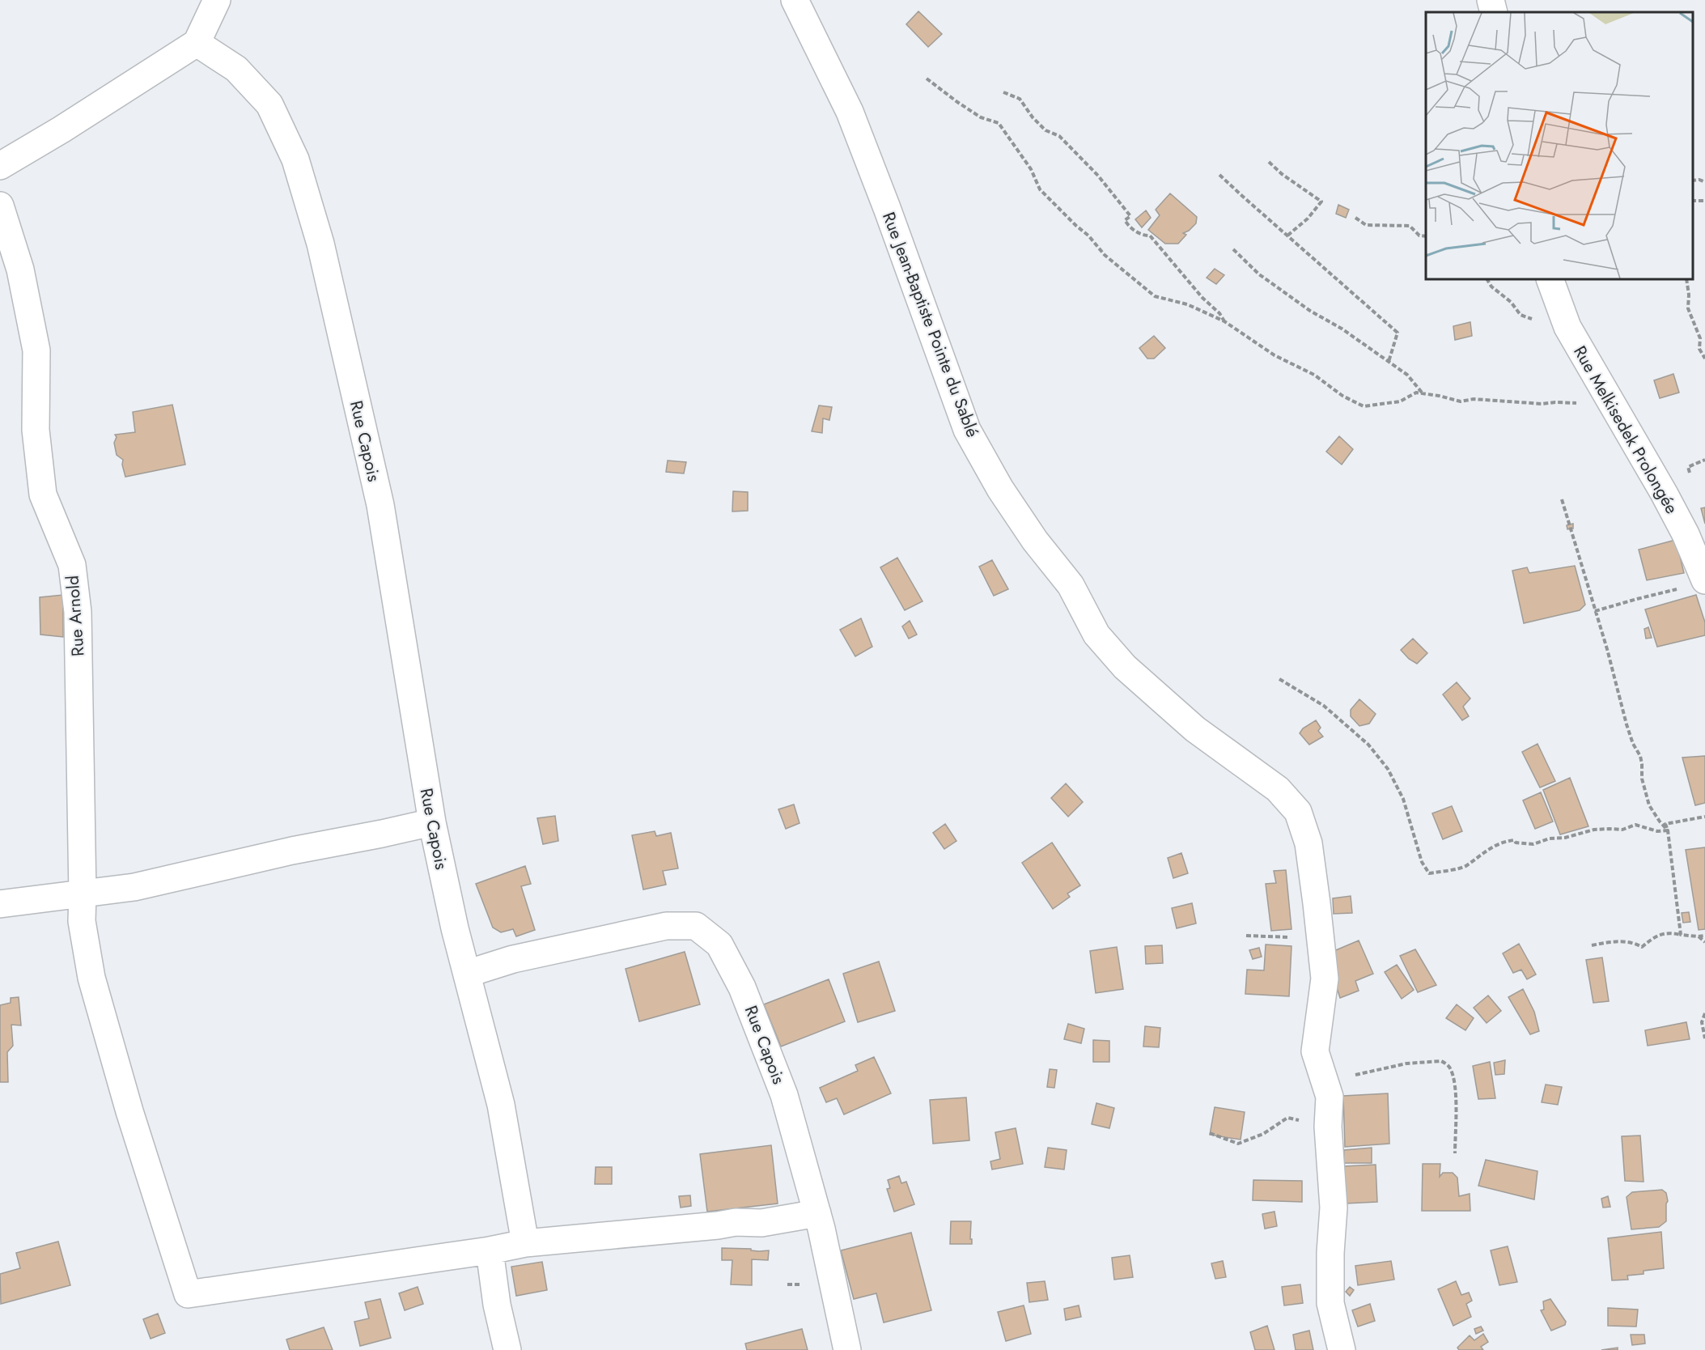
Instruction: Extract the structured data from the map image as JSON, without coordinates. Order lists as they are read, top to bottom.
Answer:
{
  "streets": {
    "street": [
      "Rue Jean-Baptiste Pointe du Sablé",
      "Rue Melkisedek Prolongée",
      "Rue Capois",
      "Rue Arnold"
    ]
  }
}
